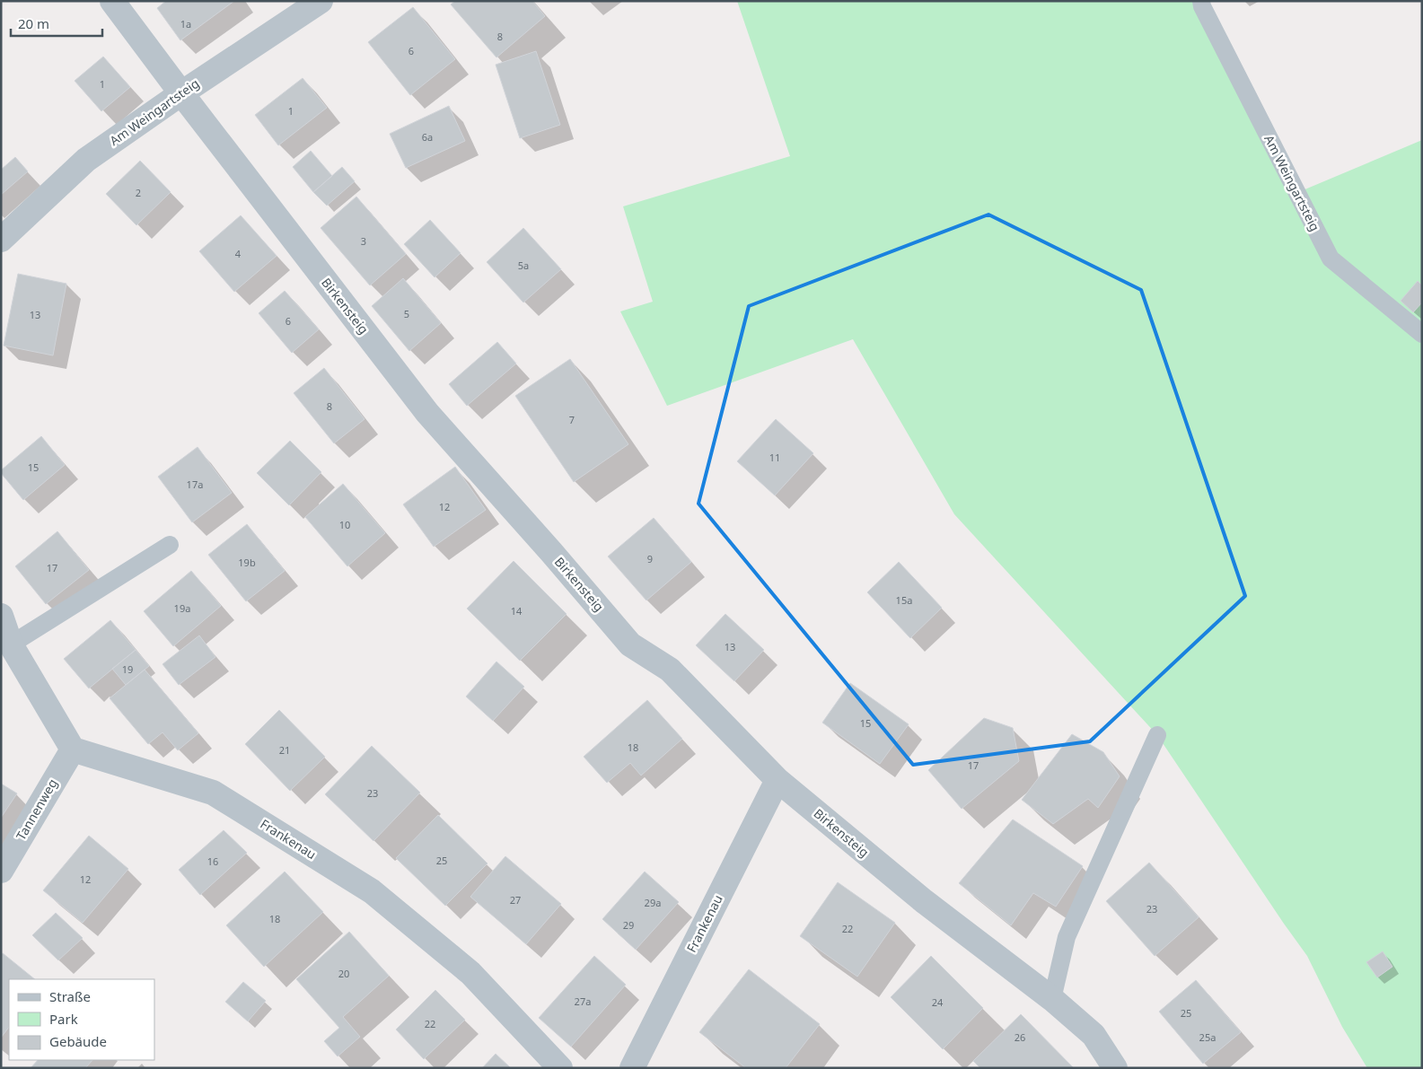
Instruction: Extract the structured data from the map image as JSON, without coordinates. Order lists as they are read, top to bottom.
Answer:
{
  "streets": {
    "street": [
      "Am Weingartsteig",
      "Birkensteig",
      "Tannenweg",
      "Frankenau"
    ]
  },
  "crossings": [
    ["Am Weingartsteig", "Birkensteig"],
    ["Birkensteig", "Frankenau"],
    ["Tannenweg", "Frankenau"]
  ],
  "house_numbers": [
    "1a",
    "8",
    "6",
    "1",
    "1",
    "6a",
    "2",
    "3",
    "4",
    "5a",
    "5",
    "13",
    "6",
    "8",
    "7",
    "11",
    "15",
    "17a",
    "12",
    "10",
    "9",
    "19b",
    "17",
    "15a",
    "19a",
    "14",
    "13",
    "19",
    "15",
    "18",
    "21",
    "17",
    "23",
    "25",
    "16",
    "12",
    "27",
    "29a",
    "23",
    "18",
    "29",
    "22",
    "20",
    "27a",
    "24",
    "25",
    "22",
    "26",
    "25a"
  ],
  "legend": ["Straße", "Park", "Gebäude"],
  "scale_bar": "20 m"
}
